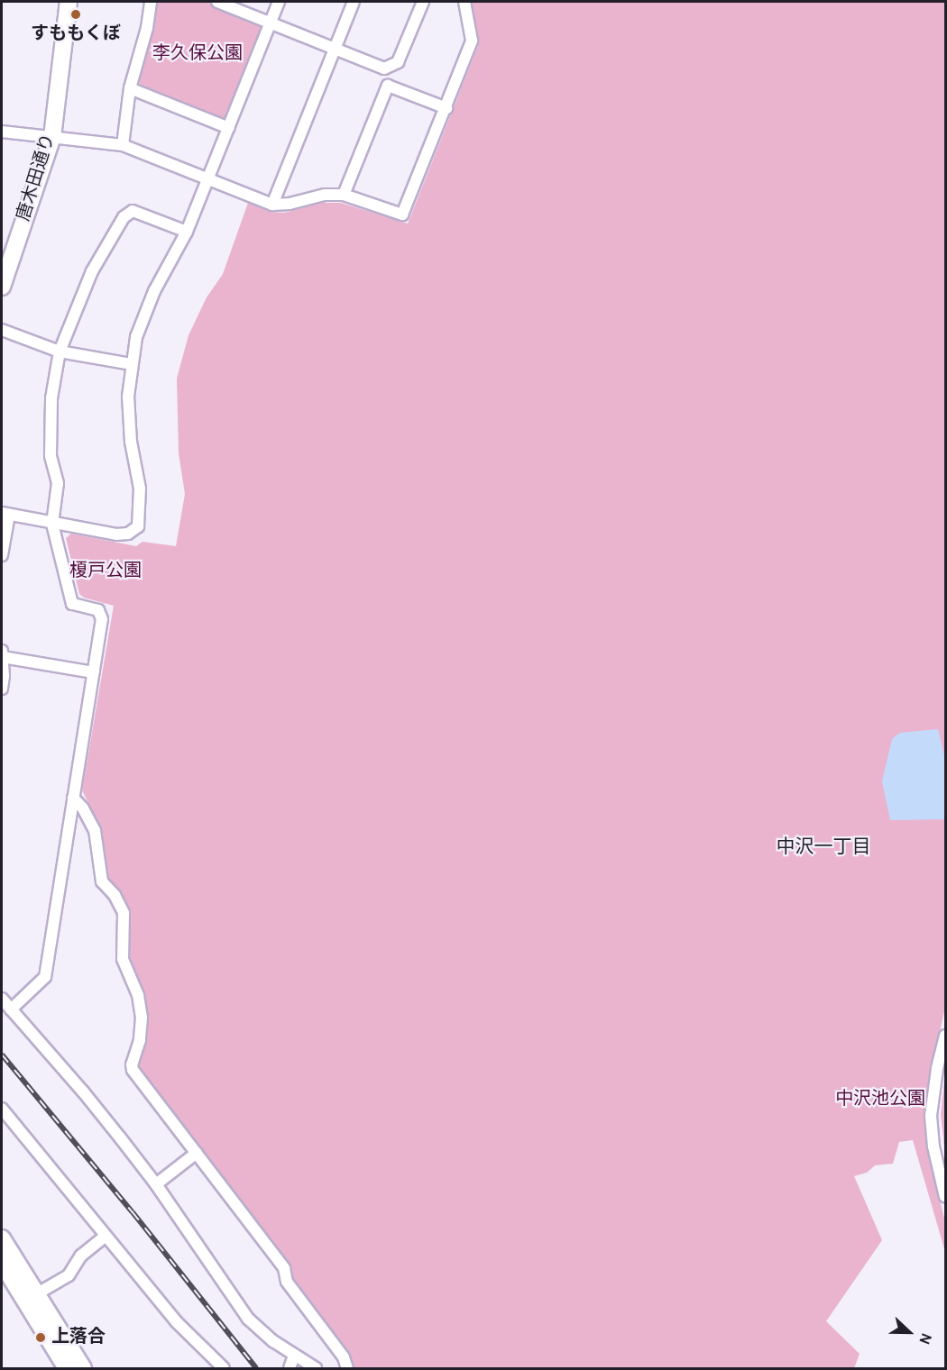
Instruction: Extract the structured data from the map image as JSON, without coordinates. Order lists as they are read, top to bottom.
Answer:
{
  "streets": {
    "street": ["唐木田通り"]
  },
  "districts": ["中沢一丁目"],
  "parks": ["李久保公園", "榎戸公園", "中沢池公園"],
  "places": ["すももくぼ", "上落合"],
  "north": "right"
}
